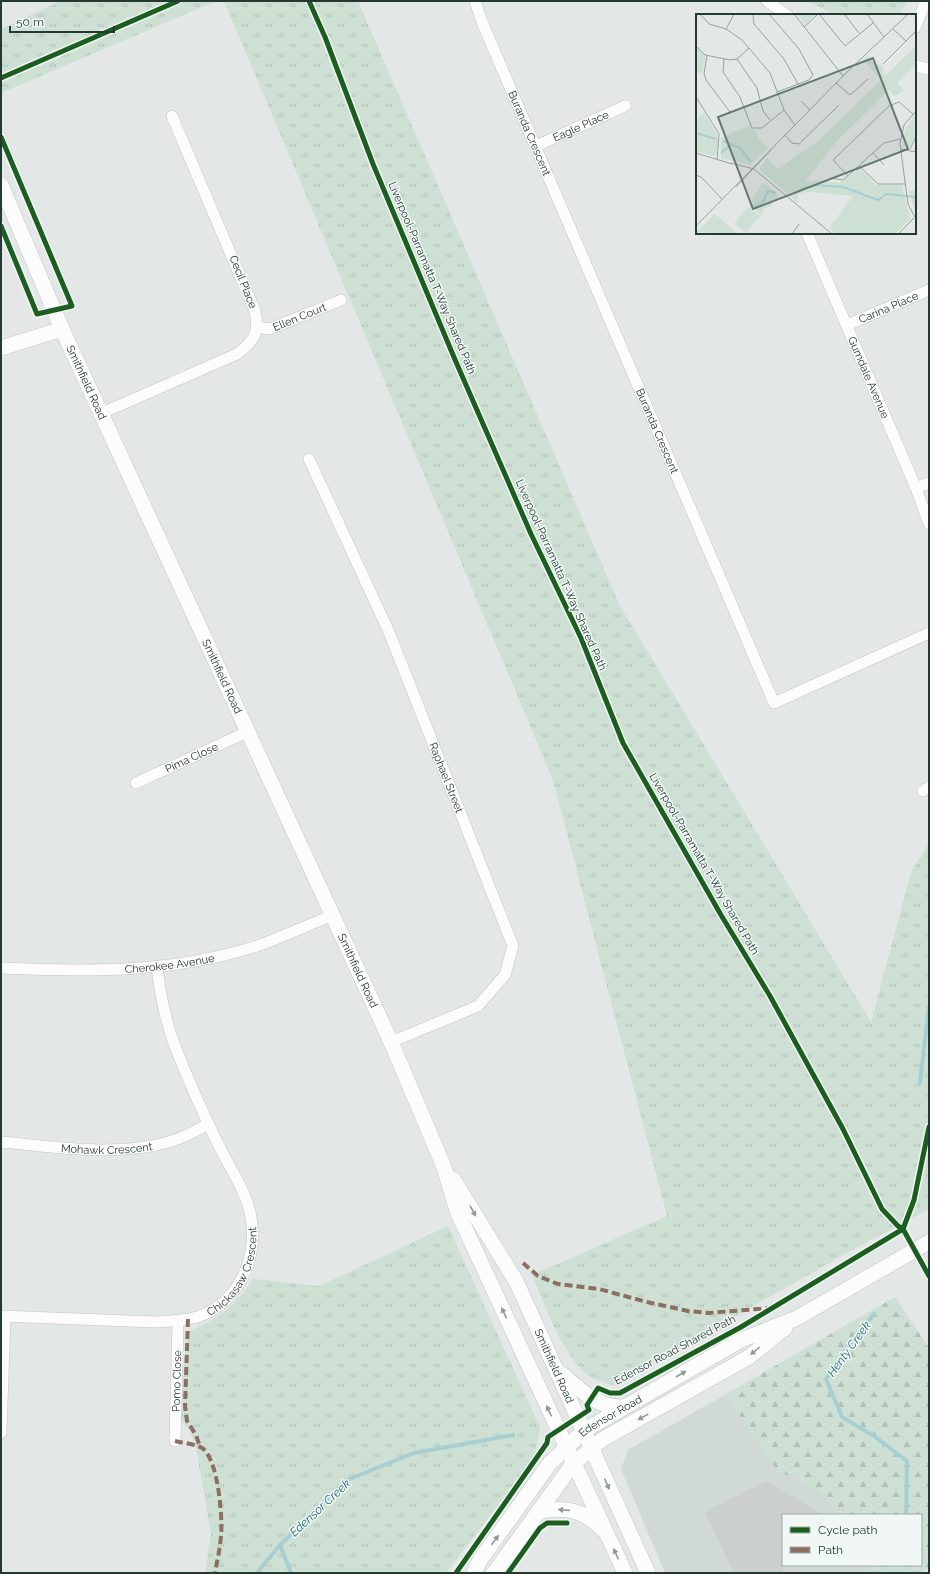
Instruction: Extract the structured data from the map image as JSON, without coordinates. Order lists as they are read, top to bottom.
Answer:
{
  "streets": {
    "main road": ["Smithfield Road", "Edensor Road"],
    "street": [
      "Eagle Place",
      "Buranda Crescent",
      "Cecil Place",
      "Carina Place",
      "Ellen Court",
      "Gumdale Avenue",
      "Pima Close",
      "Raphael Street",
      "Cherokee Avenue",
      "Mohawk Crescent",
      "Chickasaw Crescent",
      "Pomo Close"
    ],
    "cycle path": ["Liverpool-Parramatta T-Way Shared Path", "Edensor Road Shared Path"]
  },
  "crossings": [
    ["Eagle Place", "Buranda Crescent"],
    ["Cecil Place", "Ellen Court"],
    ["Carina Place", "Gumdale Avenue"],
    ["Smithfield Road", "Pima Close"],
    ["Smithfield Road", "Raphael Street"],
    ["Smithfield Road", "Cherokee Avenue"],
    ["Smithfield Road", "Edensor Road"],
    ["Cherokee Avenue", "Chickasaw Crescent"],
    ["Mohawk Crescent", "Chickasaw Crescent"],
    ["Chickasaw Crescent", "Pomo Close"]
  ],
  "water": ["Henty Creek", "Edensor Creek"],
  "legend": ["Cycle path", "Path"],
  "scale_bar": "50 m"
}
